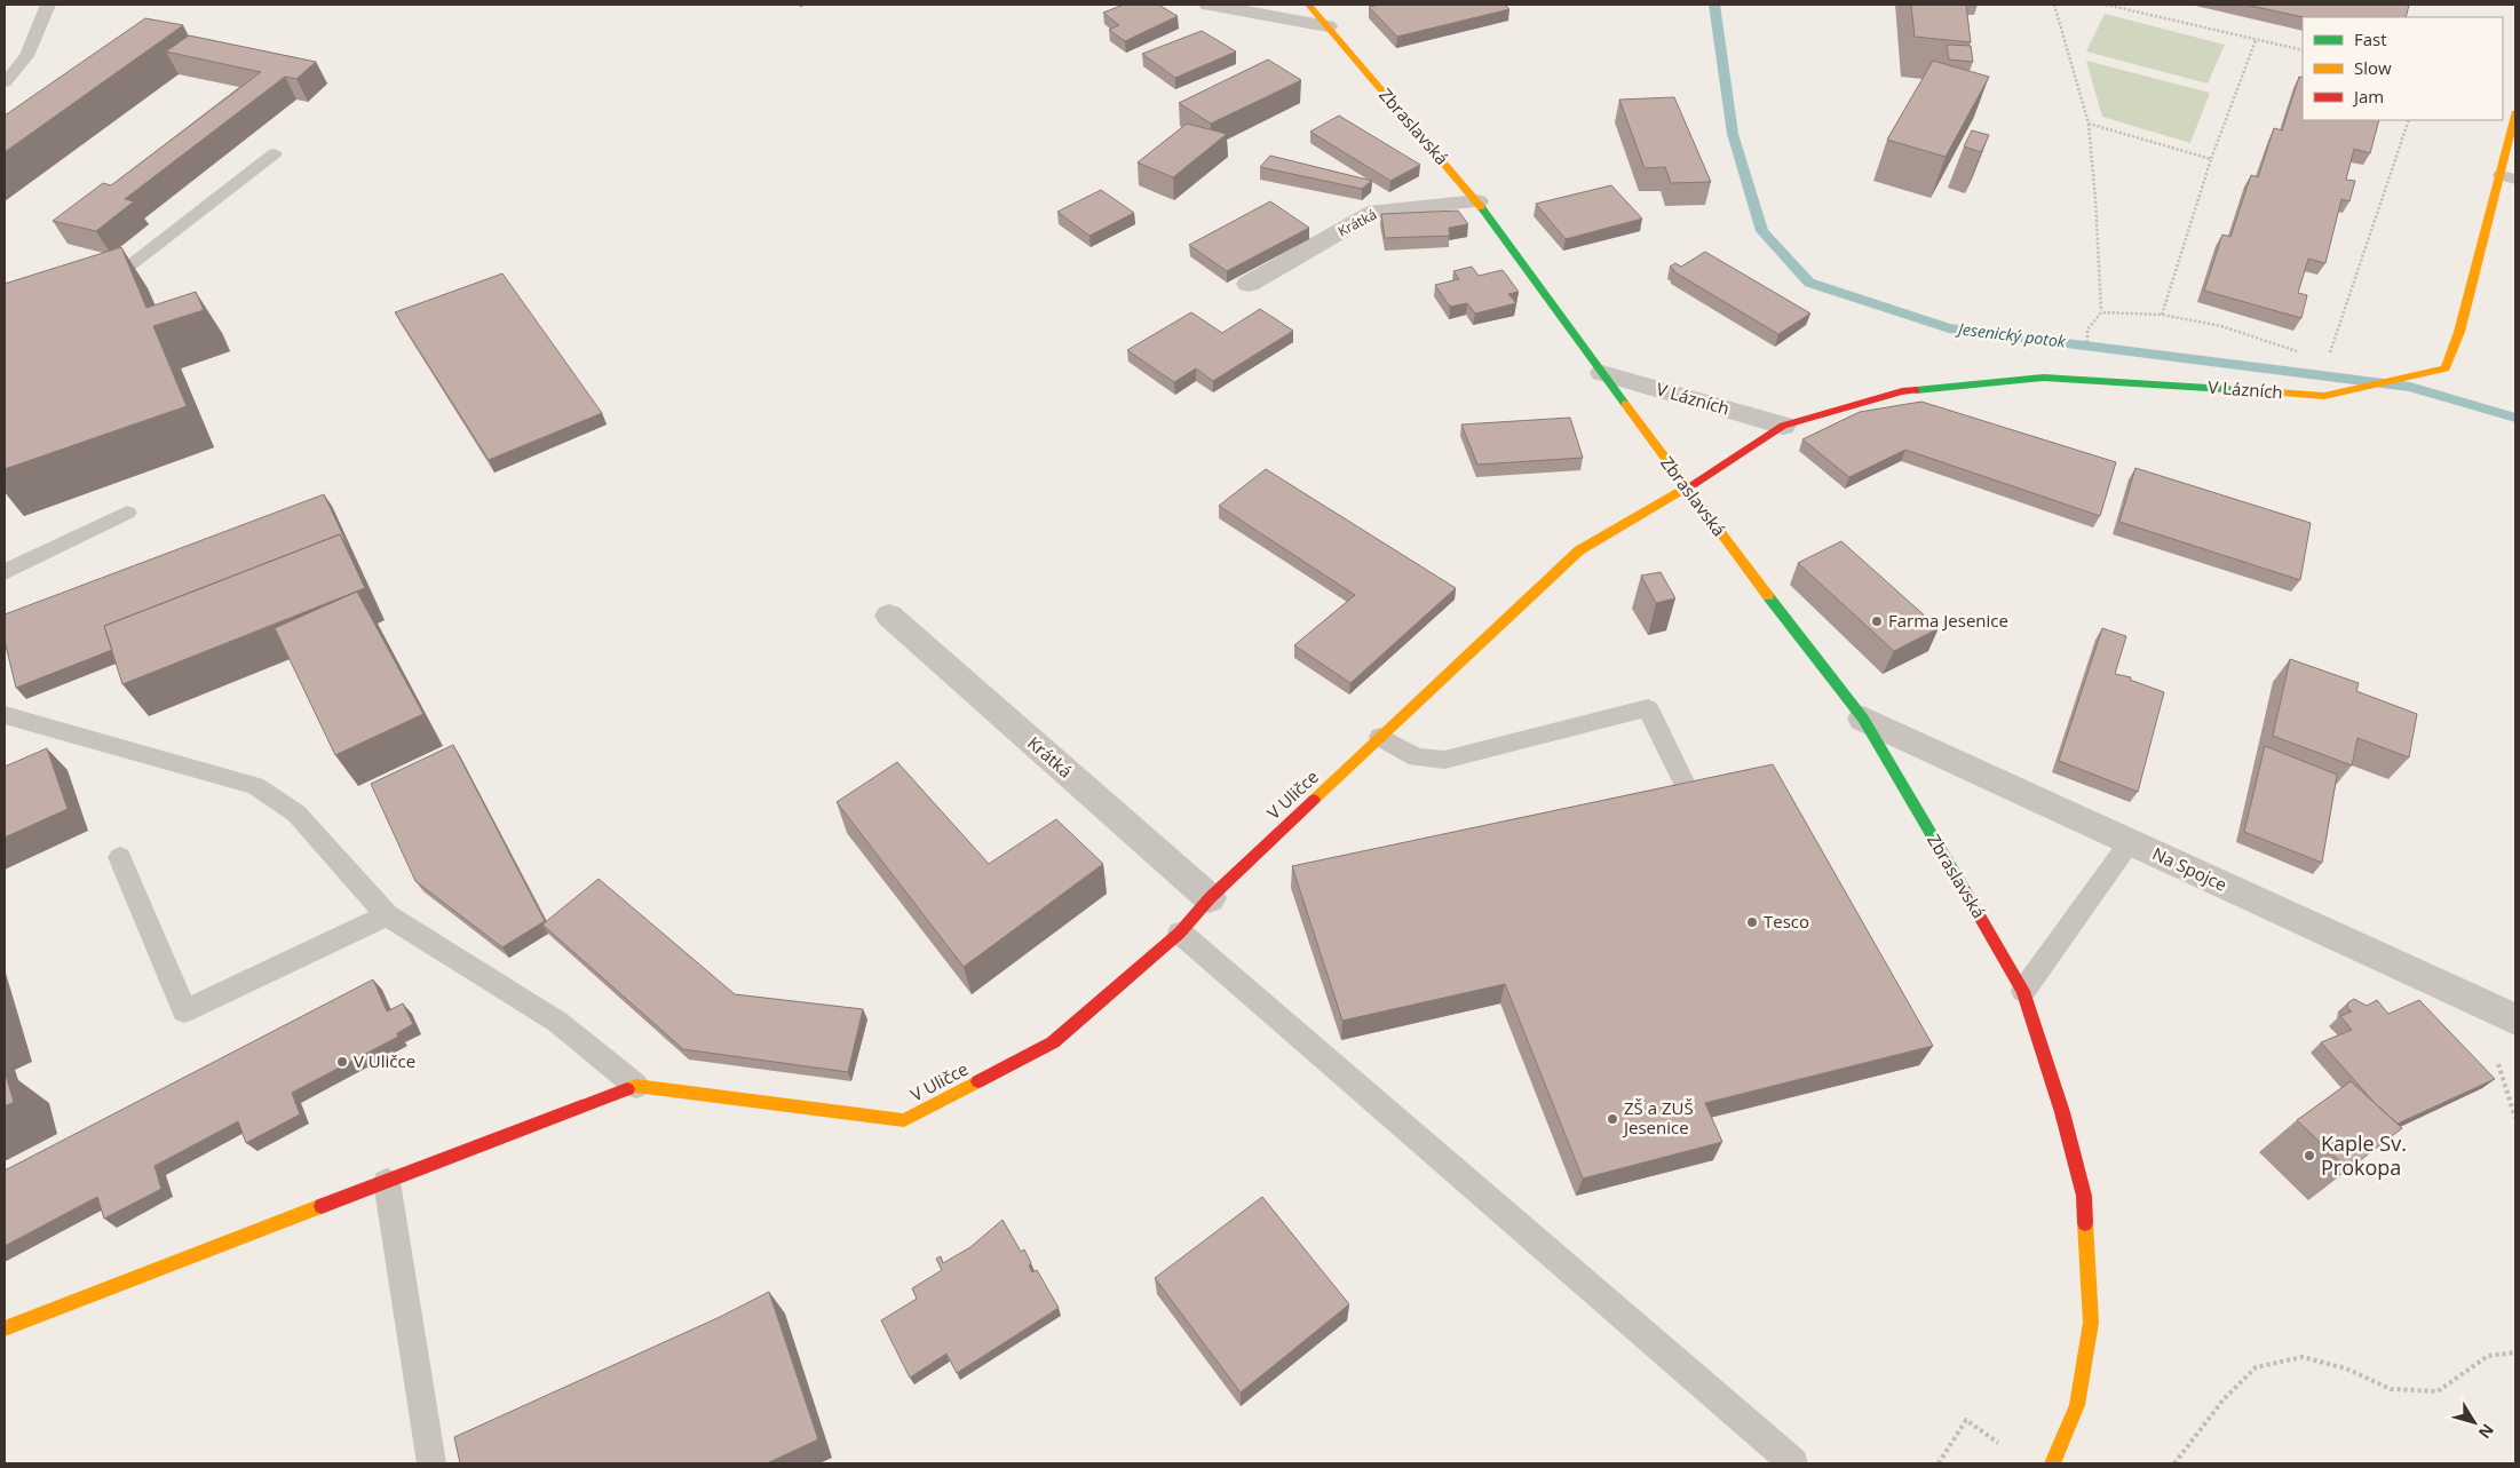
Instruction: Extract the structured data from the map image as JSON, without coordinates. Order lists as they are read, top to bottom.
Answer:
{
  "streets": {
    "street": [
      "Zbraslavská",
      "Krátká",
      "V Lázních",
      "V Uličce",
      "Na Spojce"
    ]
  },
  "crossings": [
    ["Zbraslavská", "Krátká"],
    ["Zbraslavská", "V Lázních"],
    ["Zbraslavská", "V Uličce"],
    ["Zbraslavská", "Na Spojce"],
    ["Krátká", "V Uličce"],
    ["V Lázních", "V Uličce"]
  ],
  "water": ["Jesenický potok"],
  "places": [
    "Farma Jesenice",
    "Tesco",
    "V Uličce",
    "ZŠ a ZUŠ Jesenice",
    "Kaple Sv. Prokopa"
  ],
  "legend": ["Fast", "Slow", "Jam"],
  "north": "bottom right"
}
